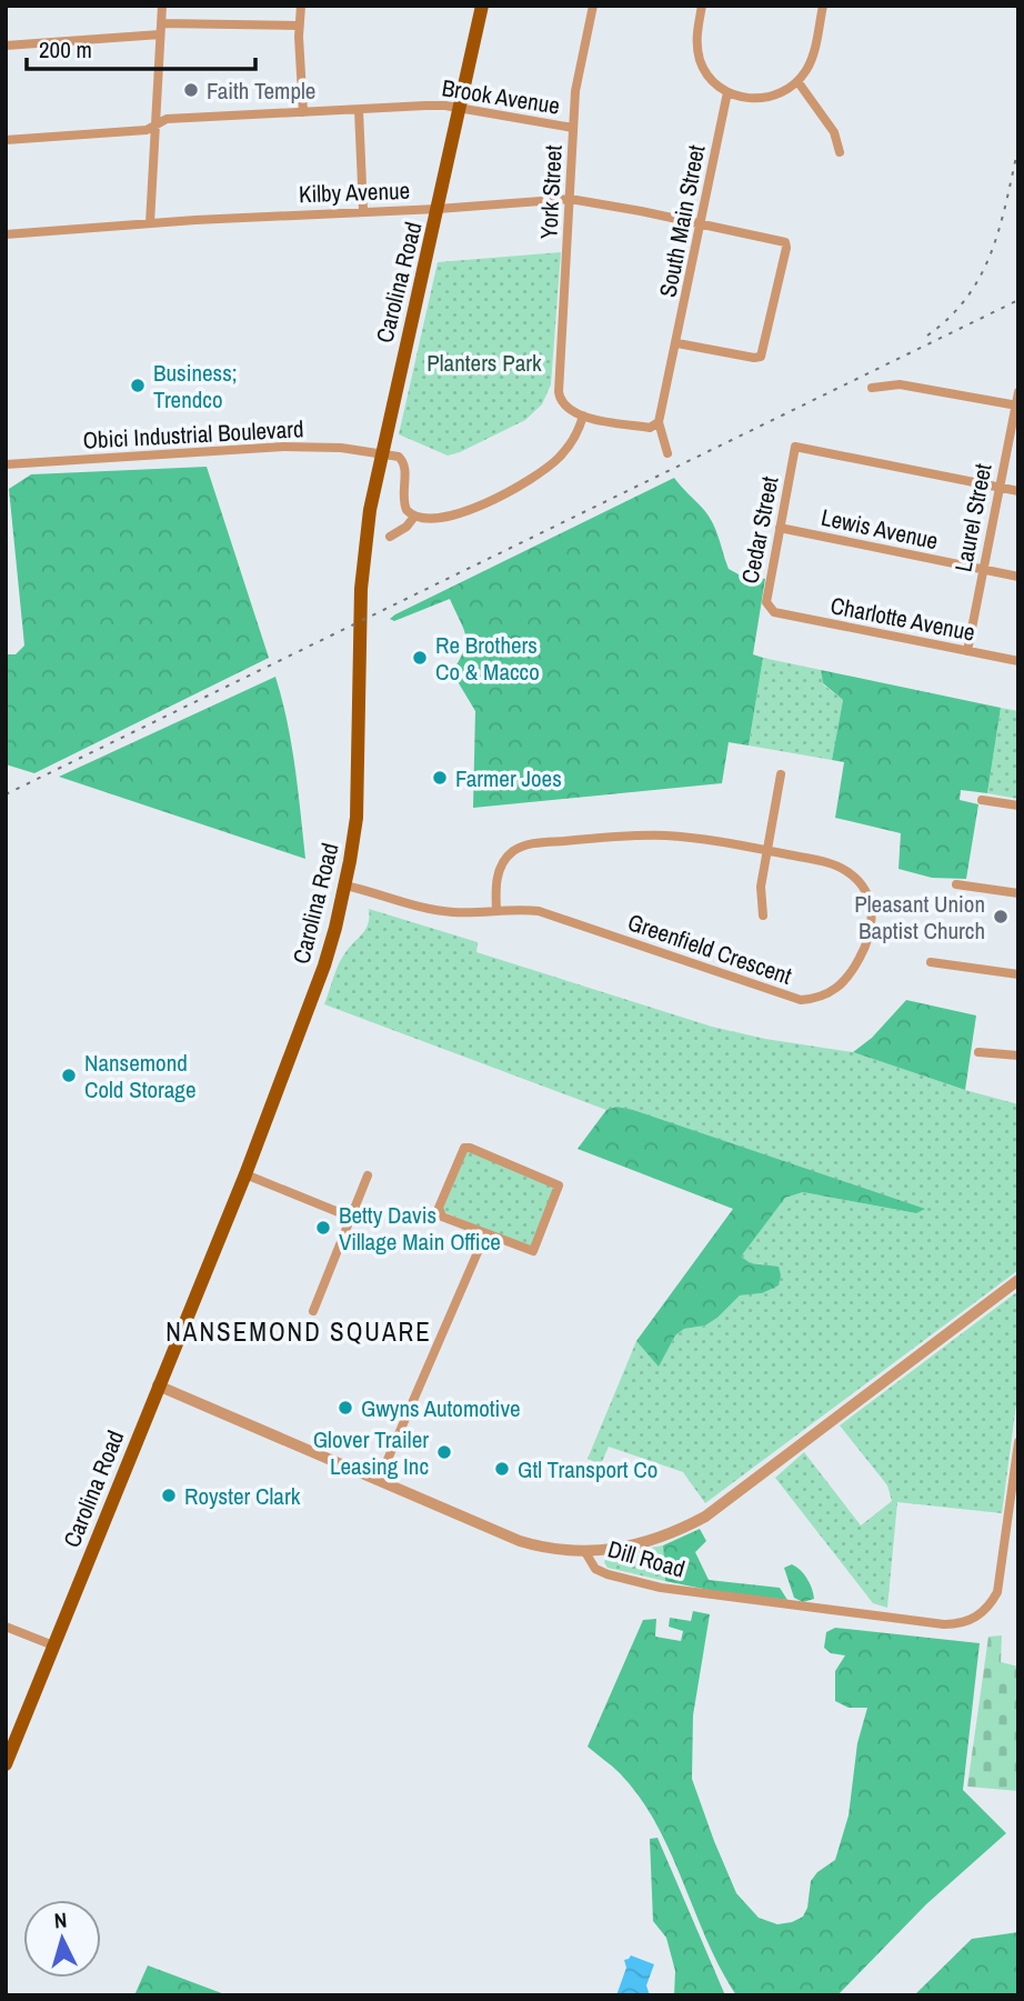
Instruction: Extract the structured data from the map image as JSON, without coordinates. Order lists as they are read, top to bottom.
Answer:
{
  "streets": {
    "main road": ["Carolina Road"],
    "street": [
      "Brook Avenue",
      "Kilby Avenue",
      "York Street",
      "South Main Street",
      "Obici Industrial Boulevard",
      "Laurel Street",
      "Lewis Avenue",
      "Cedar Street",
      "Charlotte Avenue",
      "Greenfield Crescent",
      "Dill Road"
    ]
  },
  "crossings": [
    ["Brook Avenue", "York Street"],
    ["Brook Avenue", "Carolina Road"],
    ["Kilby Avenue", "York Street"],
    ["Kilby Avenue", "South Main Street"],
    ["Kilby Avenue", "Carolina Road"],
    ["Carolina Road", "Obici Industrial Boulevard"],
    ["Carolina Road", "Greenfield Crescent"],
    ["Carolina Road", "Dill Road"],
    ["Laurel Street", "Lewis Avenue"],
    ["Laurel Street", "Cedar Street"],
    ["Laurel Street", "Charlotte Avenue"],
    ["Lewis Avenue", "Cedar Street"],
    ["Cedar Street", "Charlotte Avenue"]
  ],
  "districts": ["NANSEMOND SQUARE"],
  "parks": ["Planters Park"],
  "places": [
    "Faith Temple",
    "Business; Trendco",
    "Re Brothers Co & Macco",
    "Farmer Joes",
    "Pleasant Union Baptist Church",
    "Nansemond Cold Storage",
    "Betty Davis Village Main Office",
    "Gwyns Automotive",
    "Glover Trailer Leasing Inc",
    "Gtl Transport Co",
    "Royster Clark"
  ],
  "scale_bar": "200 m",
  "north": "top"
}
